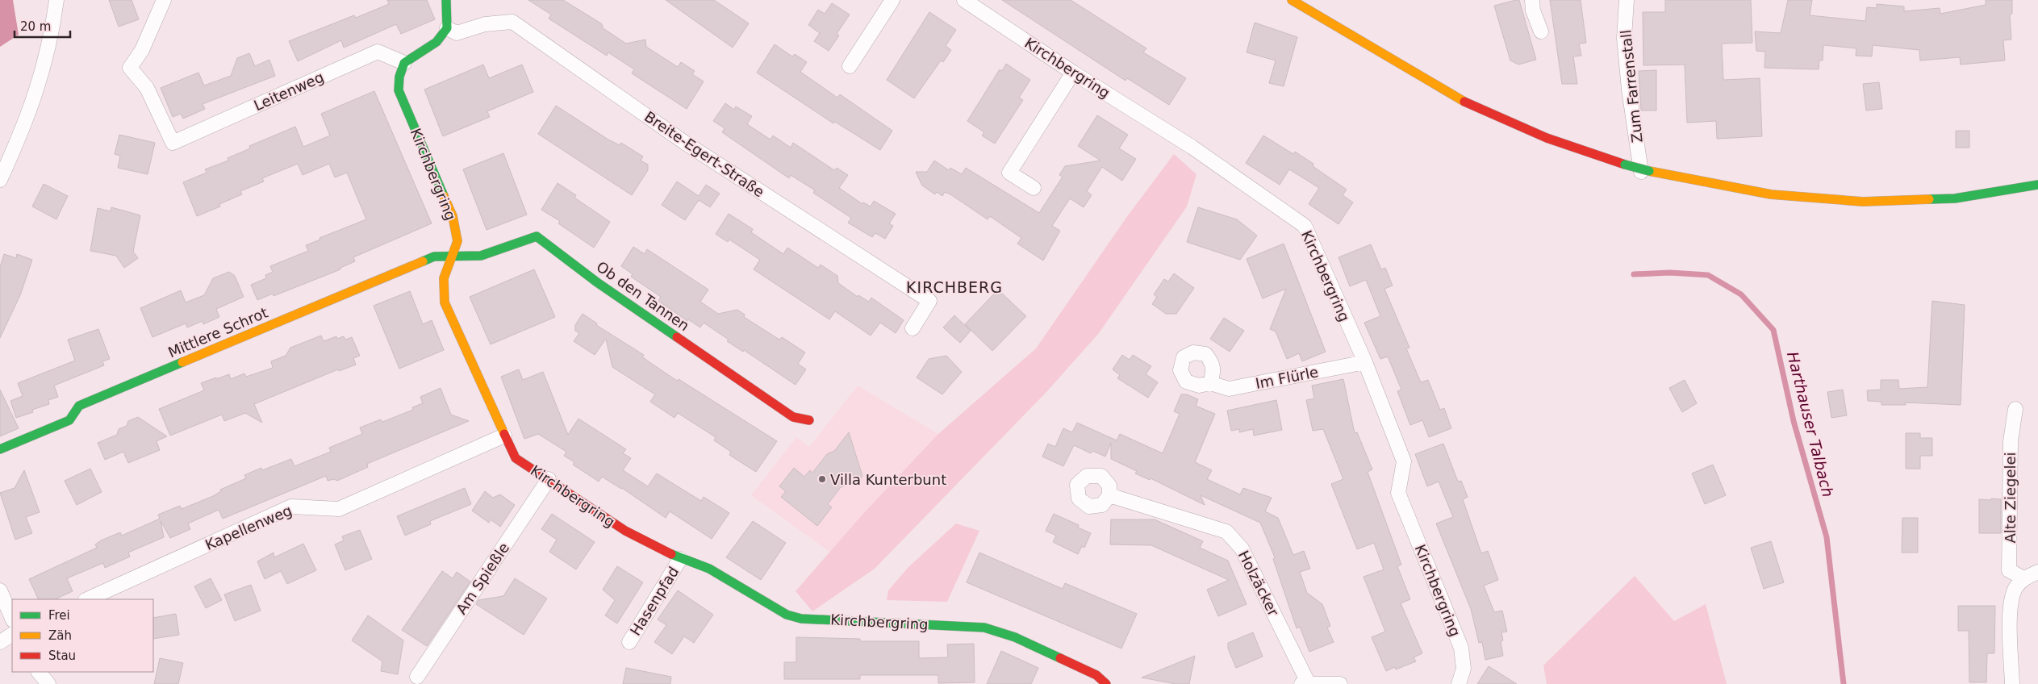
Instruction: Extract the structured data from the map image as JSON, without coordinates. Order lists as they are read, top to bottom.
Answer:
{
  "streets": {
    "street": [
      "Kirchbergring",
      "Zum Farrenstall",
      "Leitenweg",
      "Breite-Egert-Straße",
      "Ob den Tannen",
      "Mittlere Schrot",
      "Im Flürle",
      "Alte Ziegelei",
      "Kapellenweg",
      "Am Spießle",
      "Holzäcker",
      "Hasenpfad"
    ]
  },
  "crossings": [
    ["Kirchbergring", "Leitenweg"],
    ["Kirchbergring", "Ob den Tannen"],
    ["Kirchbergring", "Mittlere Schrot"],
    ["Kirchbergring", "Im Flürle"],
    ["Kirchbergring", "Kapellenweg"],
    ["Kirchbergring", "Am Spießle"],
    ["Kirchbergring", "Hasenpfad"],
    ["Ob den Tannen", "Mittlere Schrot"]
  ],
  "districts": ["KIRCHBERG"],
  "water": ["Harthauser Talbach"],
  "places": ["Villa Kunterbunt"],
  "legend": ["Frei", "Zäh", "Stau"],
  "scale_bar": "20 m"
}
